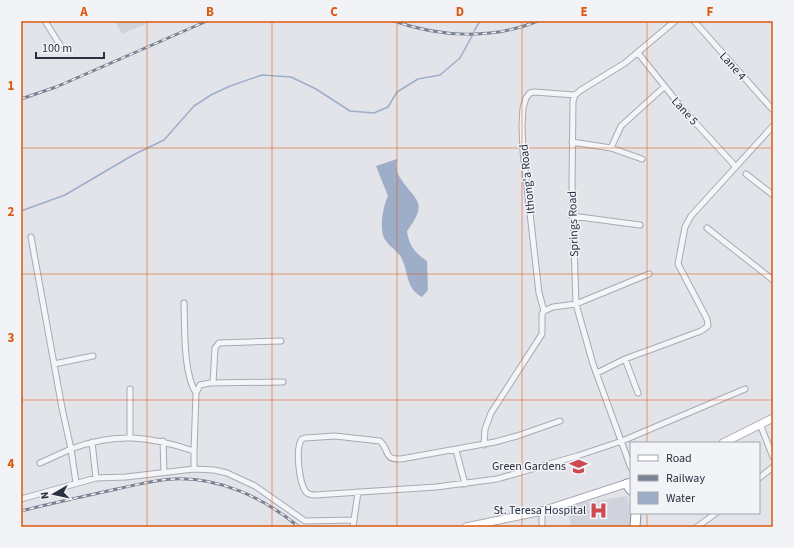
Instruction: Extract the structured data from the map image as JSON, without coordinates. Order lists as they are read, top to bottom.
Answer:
{
  "streets": {
    "street": [
      "Lane 4",
      "Lane 5",
      "Ithong'a Road",
      "Springs Road"
    ]
  },
  "crossings": [
    ["Ithong'a Road", "Springs Road"]
  ],
  "places": {
    "school or university": ["Green Gardens"],
    "hospital": ["St. Teresa Hospital"]
  },
  "legend": ["Road", "Railway", "Water"],
  "scale_bar": "100 m",
  "north": "left",
  "grid": {
    "columns": [
      "A",
      "B",
      "C",
      "D",
      "E",
      "F"
    ],
    "rows": [
      "1",
      "2",
      "3",
      "4"
    ]
  }
}
